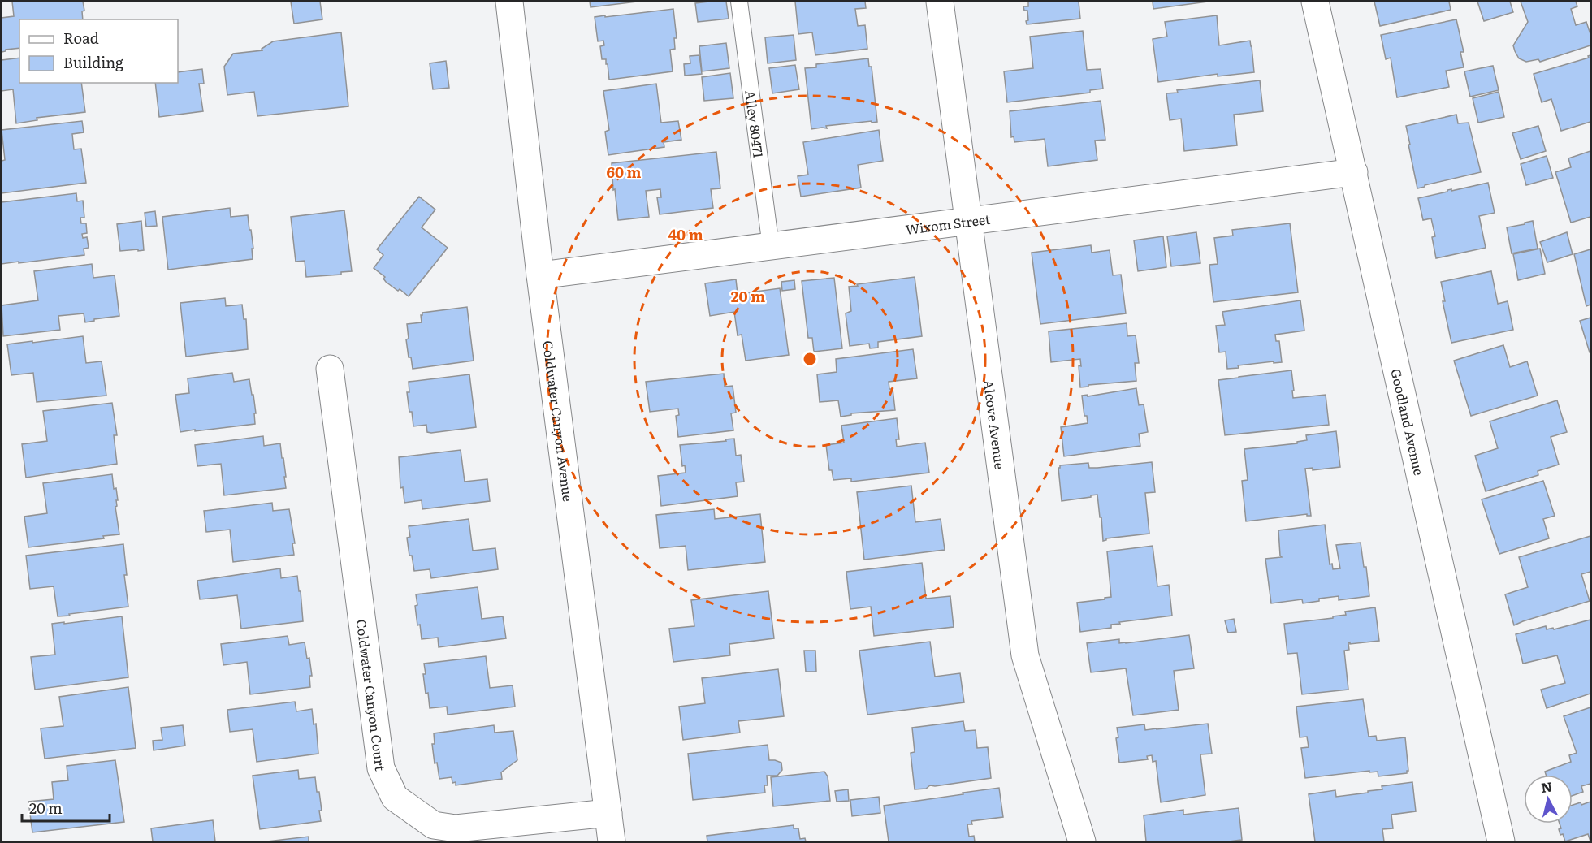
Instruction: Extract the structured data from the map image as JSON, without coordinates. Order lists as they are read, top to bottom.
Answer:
{
  "streets": {
    "street": [
      "Wixom Street",
      "Coldwater Canyon Avenue",
      "Goodland Avenue",
      "Alcove Avenue",
      "Coldwater Canyon Court"
    ],
    "lane": ["Alley 80471"]
  },
  "crossings": [
    ["Alley 80471", "Wixom Street"],
    ["Wixom Street", "Coldwater Canyon Avenue"],
    ["Wixom Street", "Goodland Avenue"],
    ["Wixom Street", "Alcove Avenue"],
    ["Coldwater Canyon Avenue", "Coldwater Canyon Court"]
  ],
  "legend": ["Road", "Building"],
  "scale_bar": "20 m",
  "north": "top",
  "rings": ["60 m", "40 m", "20 m"]
}
